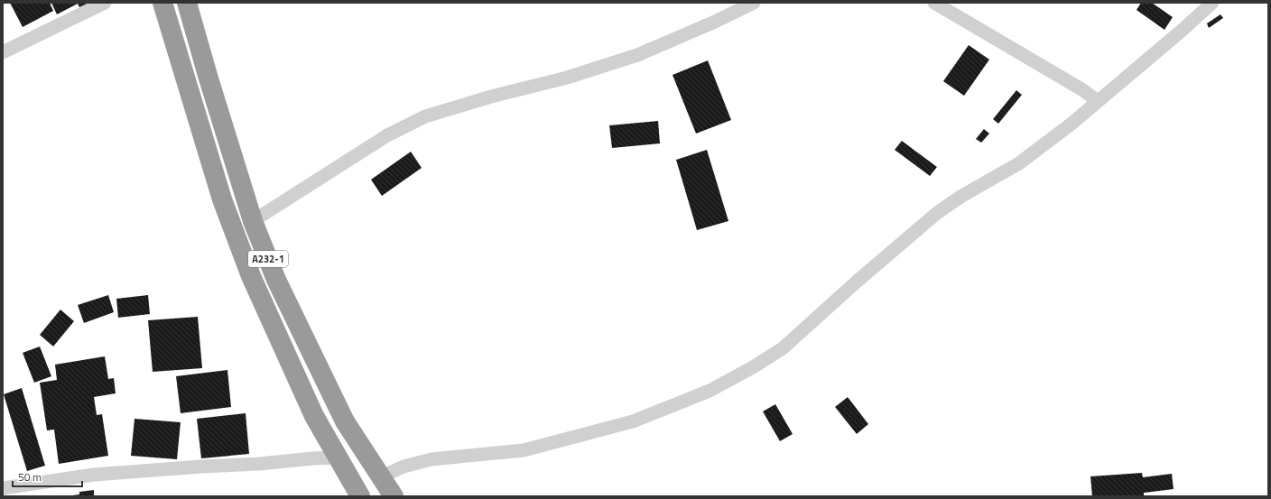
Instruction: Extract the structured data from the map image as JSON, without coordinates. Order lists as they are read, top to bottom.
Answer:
{
  "streets": {
    "highway": ["A232-1"]
  },
  "scale_bar": "50 m"
}
